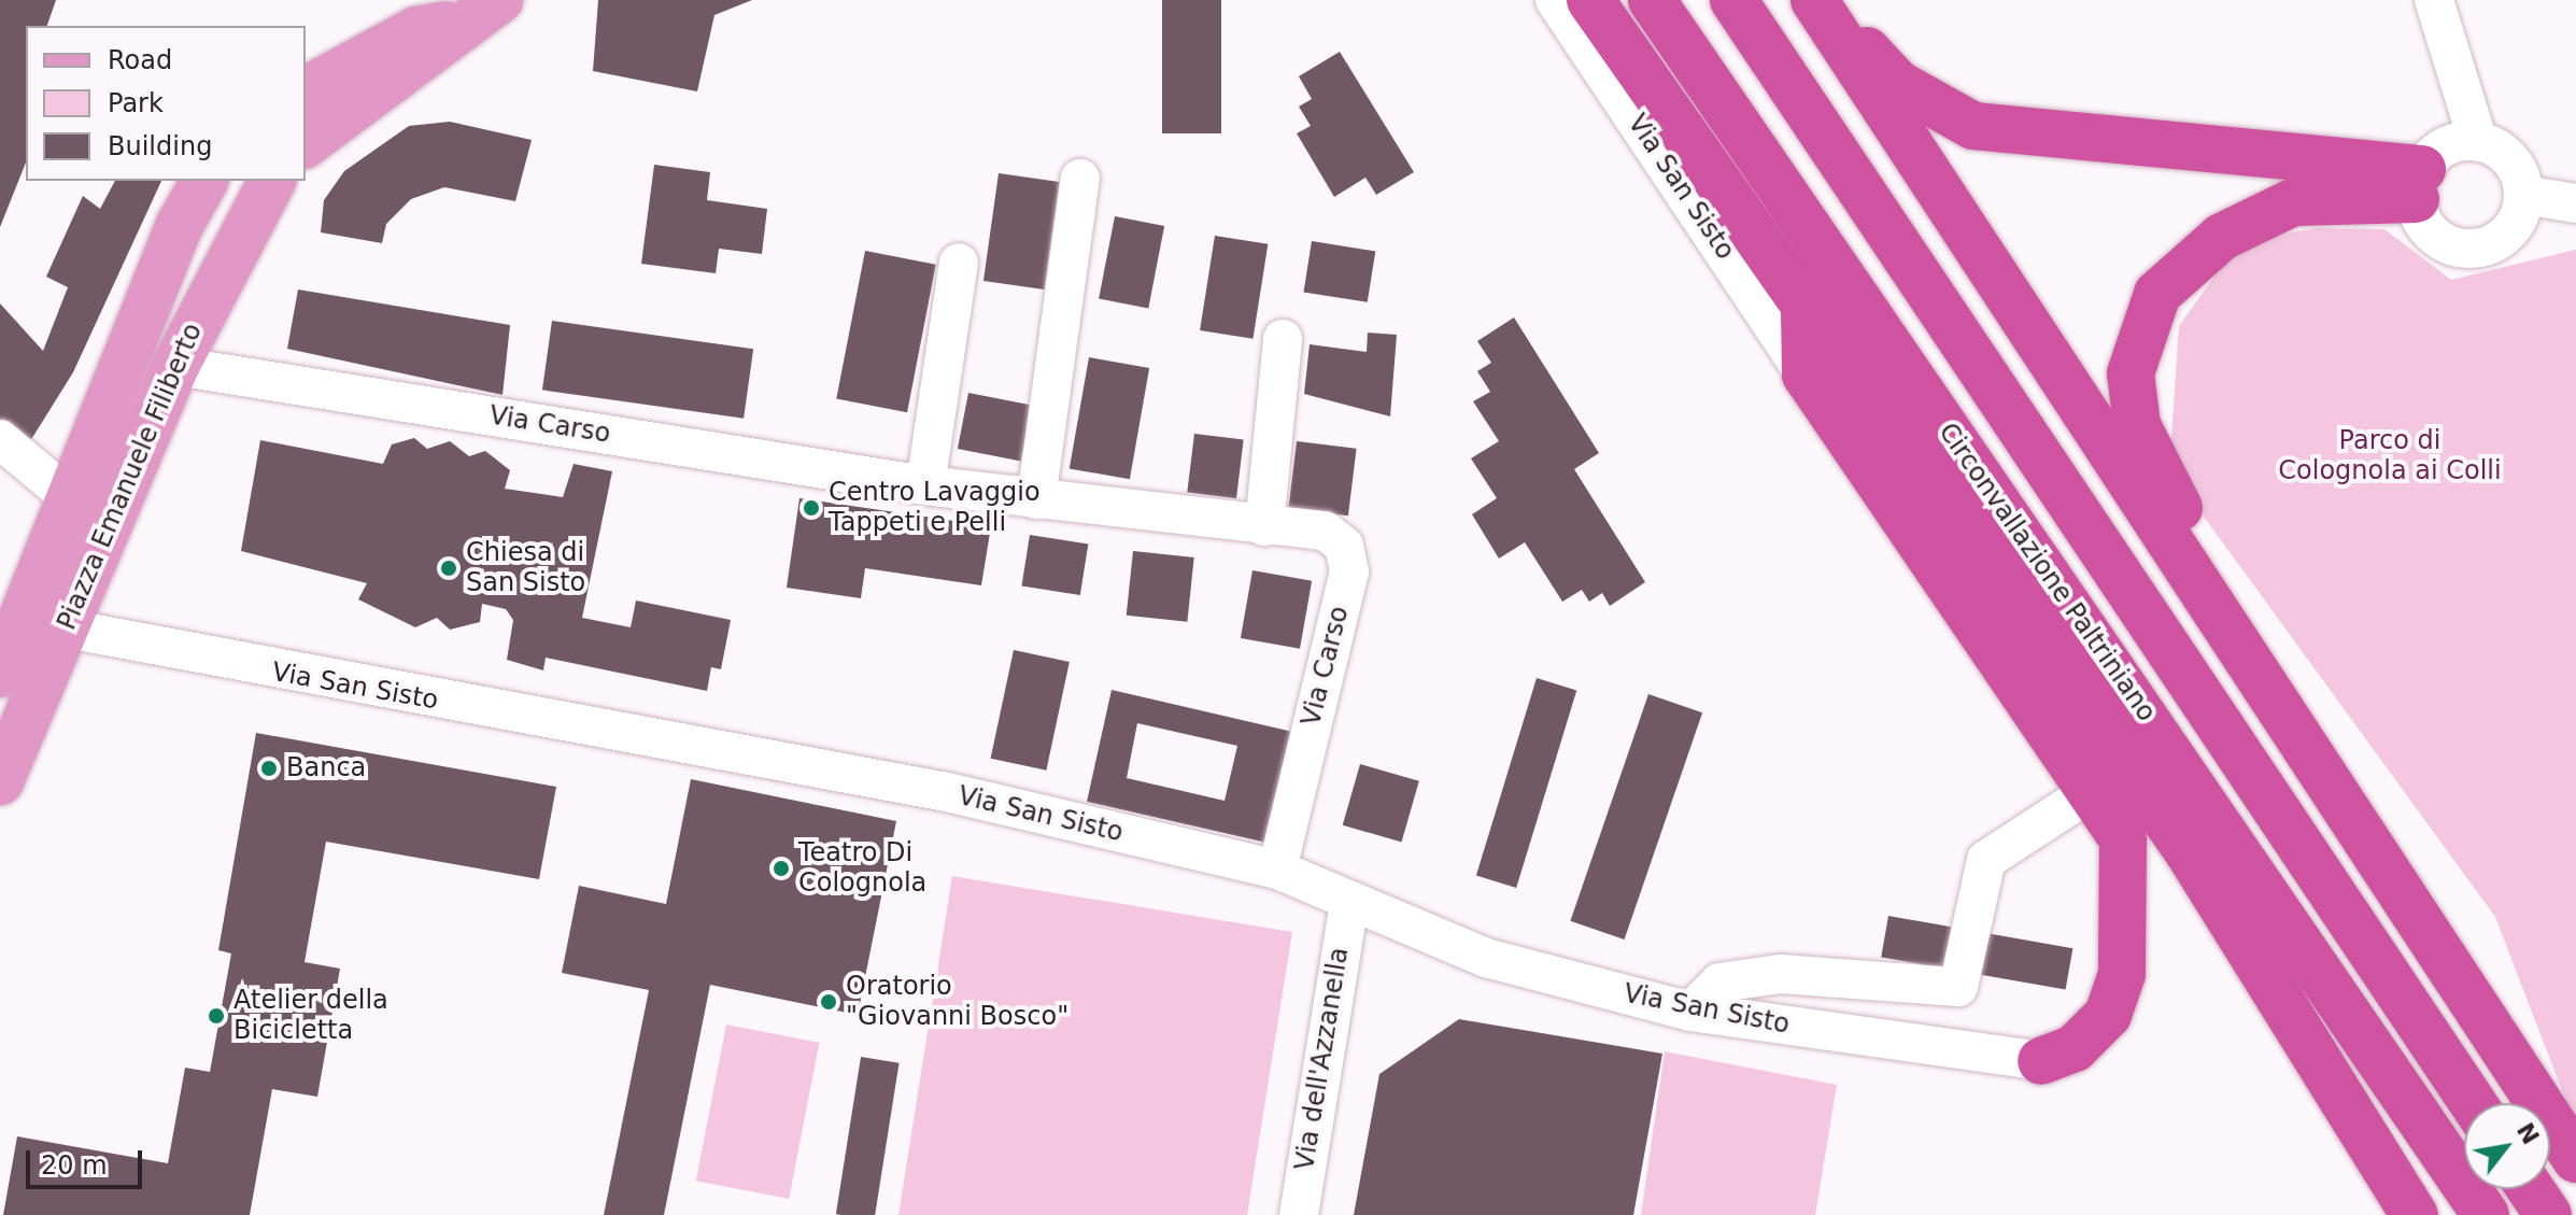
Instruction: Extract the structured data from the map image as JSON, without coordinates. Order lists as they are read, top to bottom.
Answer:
{
  "streets": {
    "highway": ["Circonvallazione Paltriniano"],
    "main road": ["Piazza Emanuele Filiberto"],
    "street": ["Via San Sisto", "Via Carso", "Via dell'Azzanella"]
  },
  "crossings": [
    ["Via San Sisto", "Via Carso"],
    ["Via San Sisto", "Piazza Emanuele Filiberto"],
    ["Via San Sisto", "Via dell'Azzanella"],
    ["Via Carso", "Piazza Emanuele Filiberto"]
  ],
  "parks": ["Parco di Colognola ai Colli"],
  "places": [
    "Centro Lavaggio Tappeti e Pelli",
    "Chiesa di San Sisto",
    "Banca",
    "Teatro Di Colognola",
    "Oratorio \"Giovanni Bosco\"",
    "Atelier della Bicicletta"
  ],
  "legend": ["Road", "Park", "Building"],
  "scale_bar": "20 m",
  "north": "top right"
}
